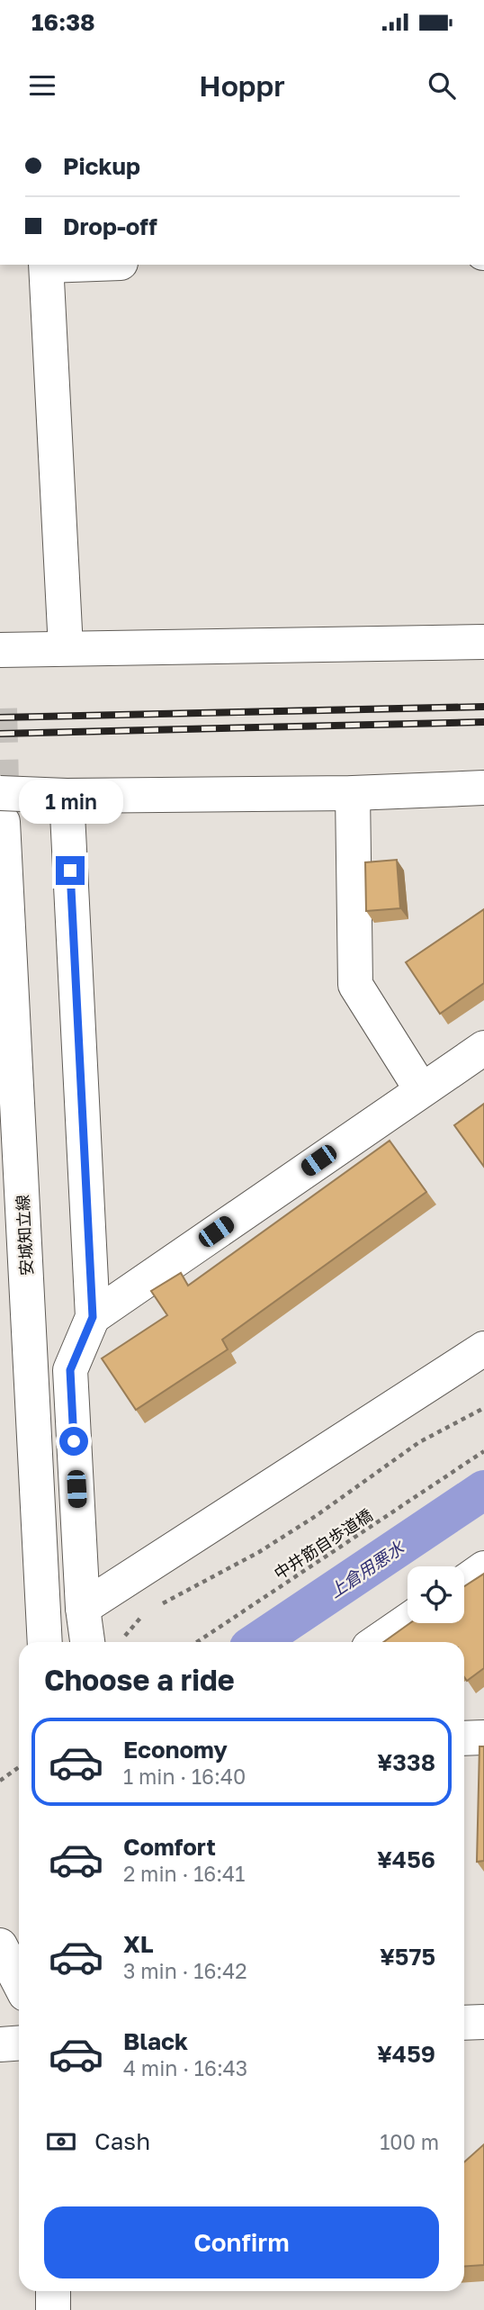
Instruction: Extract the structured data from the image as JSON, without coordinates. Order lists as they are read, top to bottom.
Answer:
{
  "streets": {
    "street": ["安城知立線"],
    "path": ["中井筋自歩道橋"]
  },
  "water": ["上倉用悪水"],
  "page": {
    "status": "16:38",
    "header": "Hoppr",
    "banner": ["Pickup", "Drop-off"],
    "bubble": "1 min",
    "heading": "Choose a ride",
    "list": [
      {
        "name": "Economy",
        "note": "1 min · 16:40",
        "value": "¥338"
      },
      {
        "name": "Comfort",
        "note": "2 min · 16:41",
        "value": "¥456"
      },
      {
        "name": "XL",
        "note": "3 min · 16:42",
        "value": "¥575"
      },
      {
        "name": "Black",
        "note": "4 min · 16:43",
        "value": "¥459"
      }
    ],
    "pay": ["Cash", "100 m"],
    "buttons": "Confirm"
  }
}
